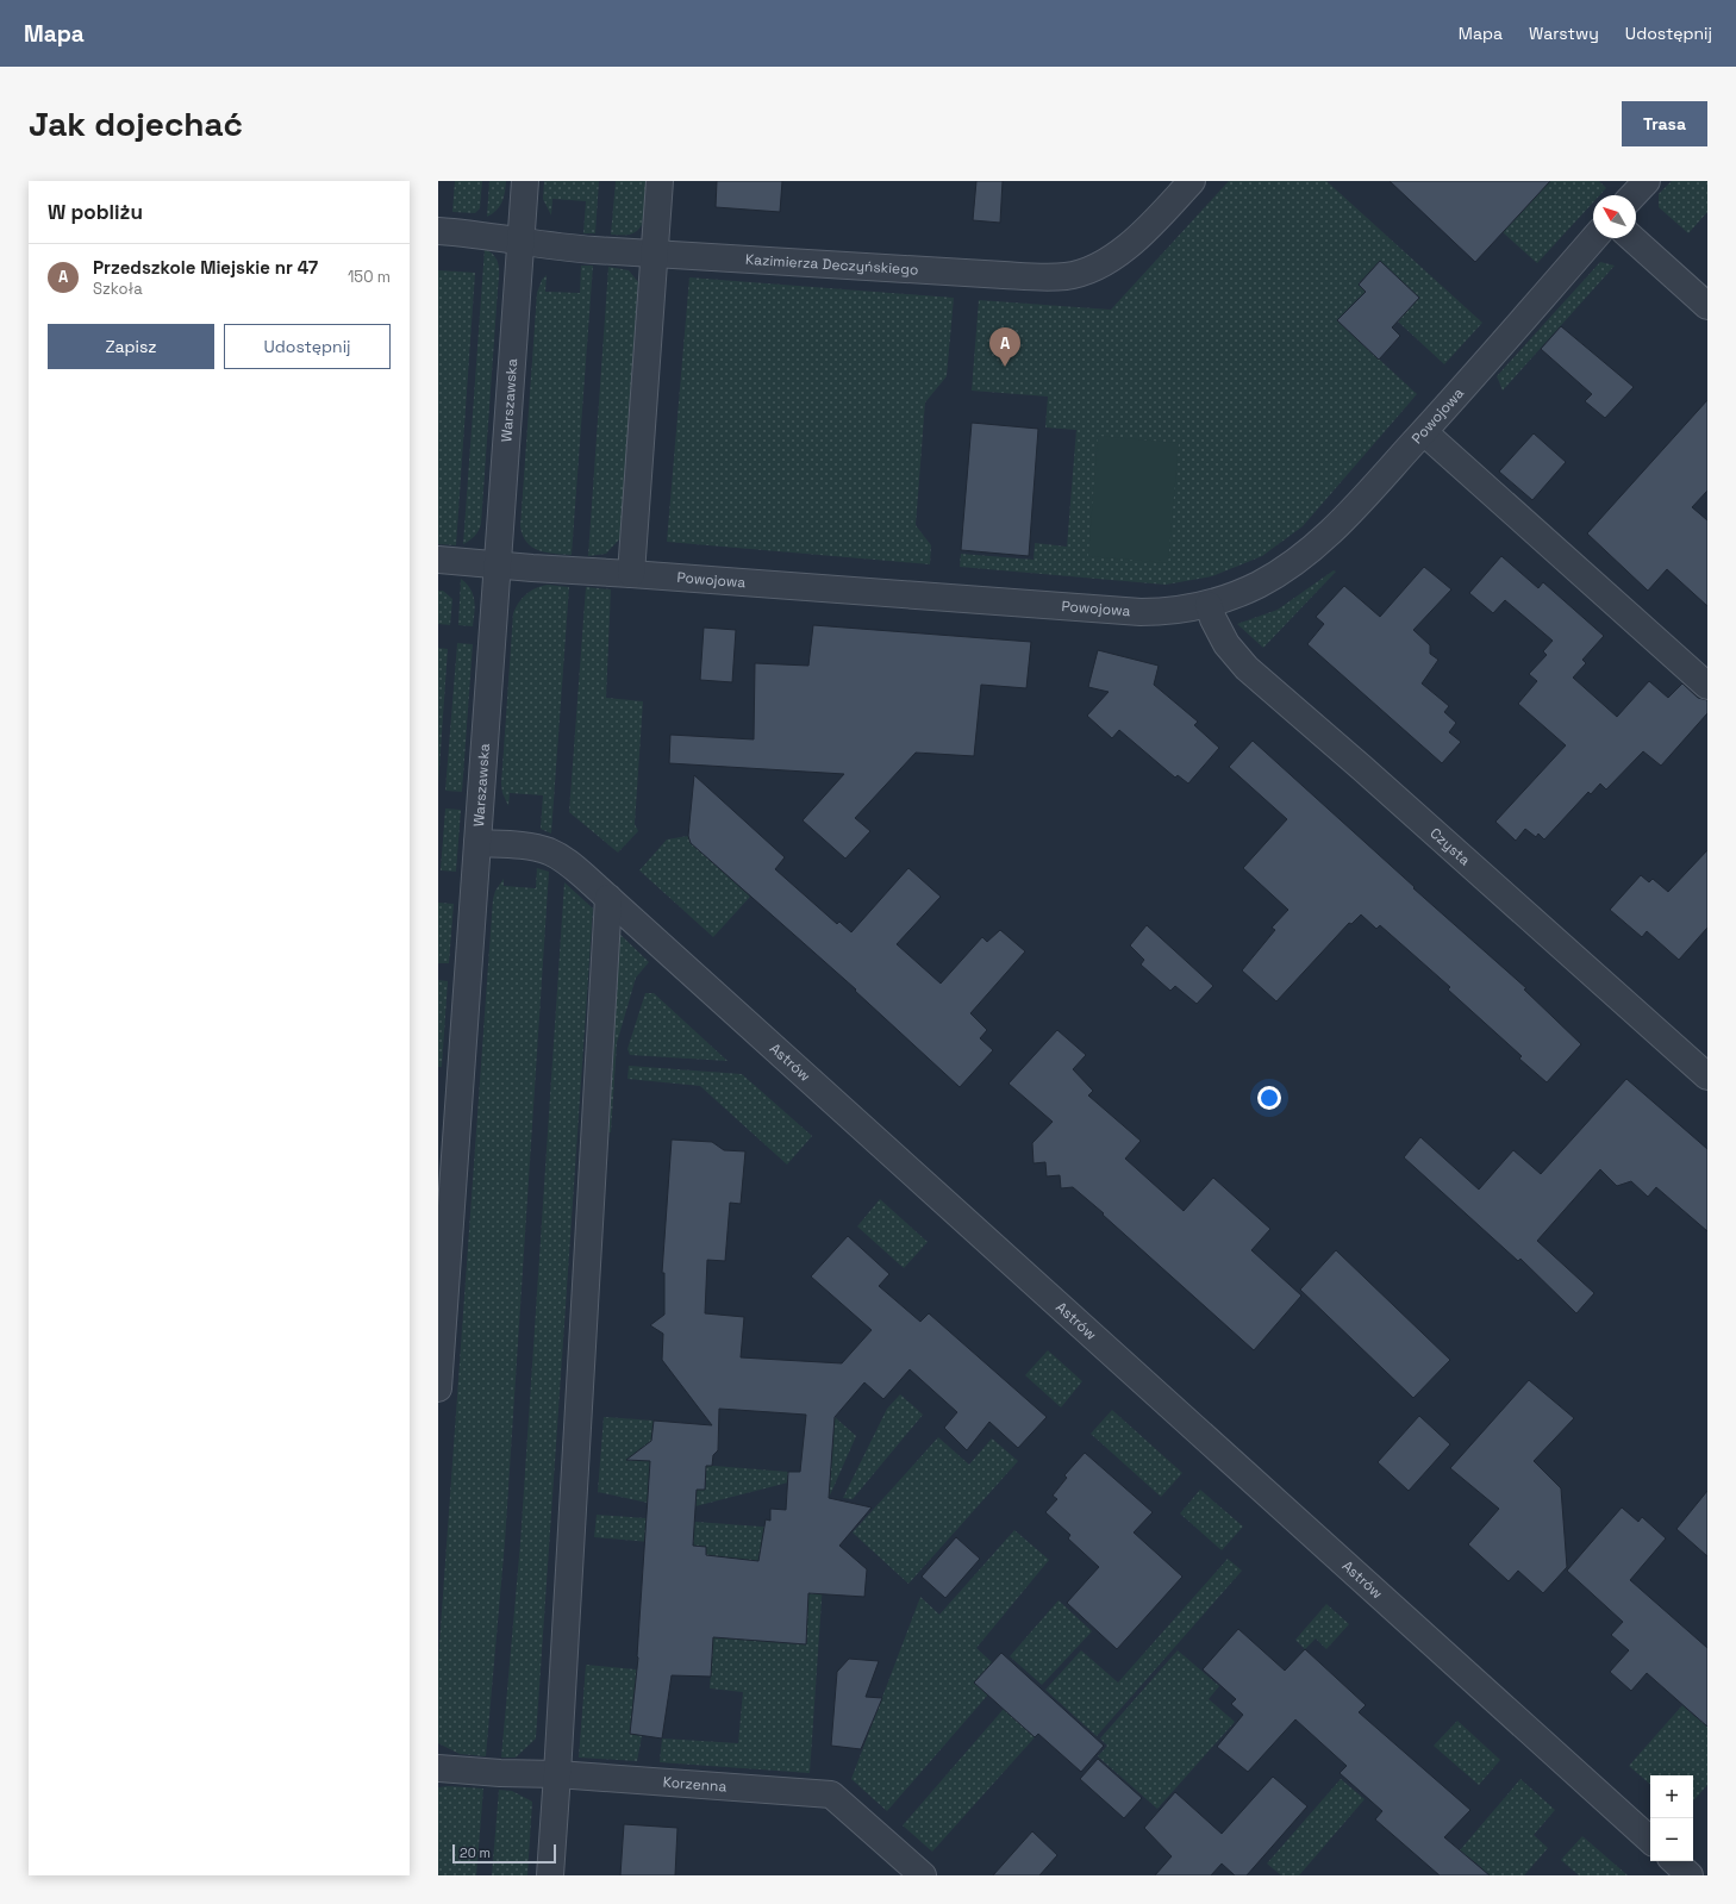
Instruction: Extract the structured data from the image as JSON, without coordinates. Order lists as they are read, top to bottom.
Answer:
{
  "streets": {
    "street": [
      "Kazimierza Deczyńskiego",
      "Warszawska",
      "Powojowa",
      "Czysta",
      "Astrów",
      "Korzenna"
    ]
  },
  "crossings": [
    ["Kazimierza Deczyńskiego", "Warszawska"],
    ["Warszawska", "Powojowa"],
    ["Warszawska", "Astrów"],
    ["Powojowa", "Czysta"]
  ],
  "scale_bar": "20 m",
  "north": "top left",
  "page": {
    "header": "Mapa",
    "nav": ["Mapa", "Warstwy", "Udostępnij"],
    "buttons": [
      "Trasa",
      ["Zapisz", "Udostępnij"]
    ],
    "title": "Jak dojechać",
    "heading": "W pobliżu",
    "list": [
      {
        "mark": "A",
        "name": "Przedszkole Miejskie nr 47",
        "note": "Szkoła",
        "value": "150 m"
      }
    ],
    "pins": "A",
    "map_buttons": ["+", "−"],
    "scale": "20 m"
  }
}
